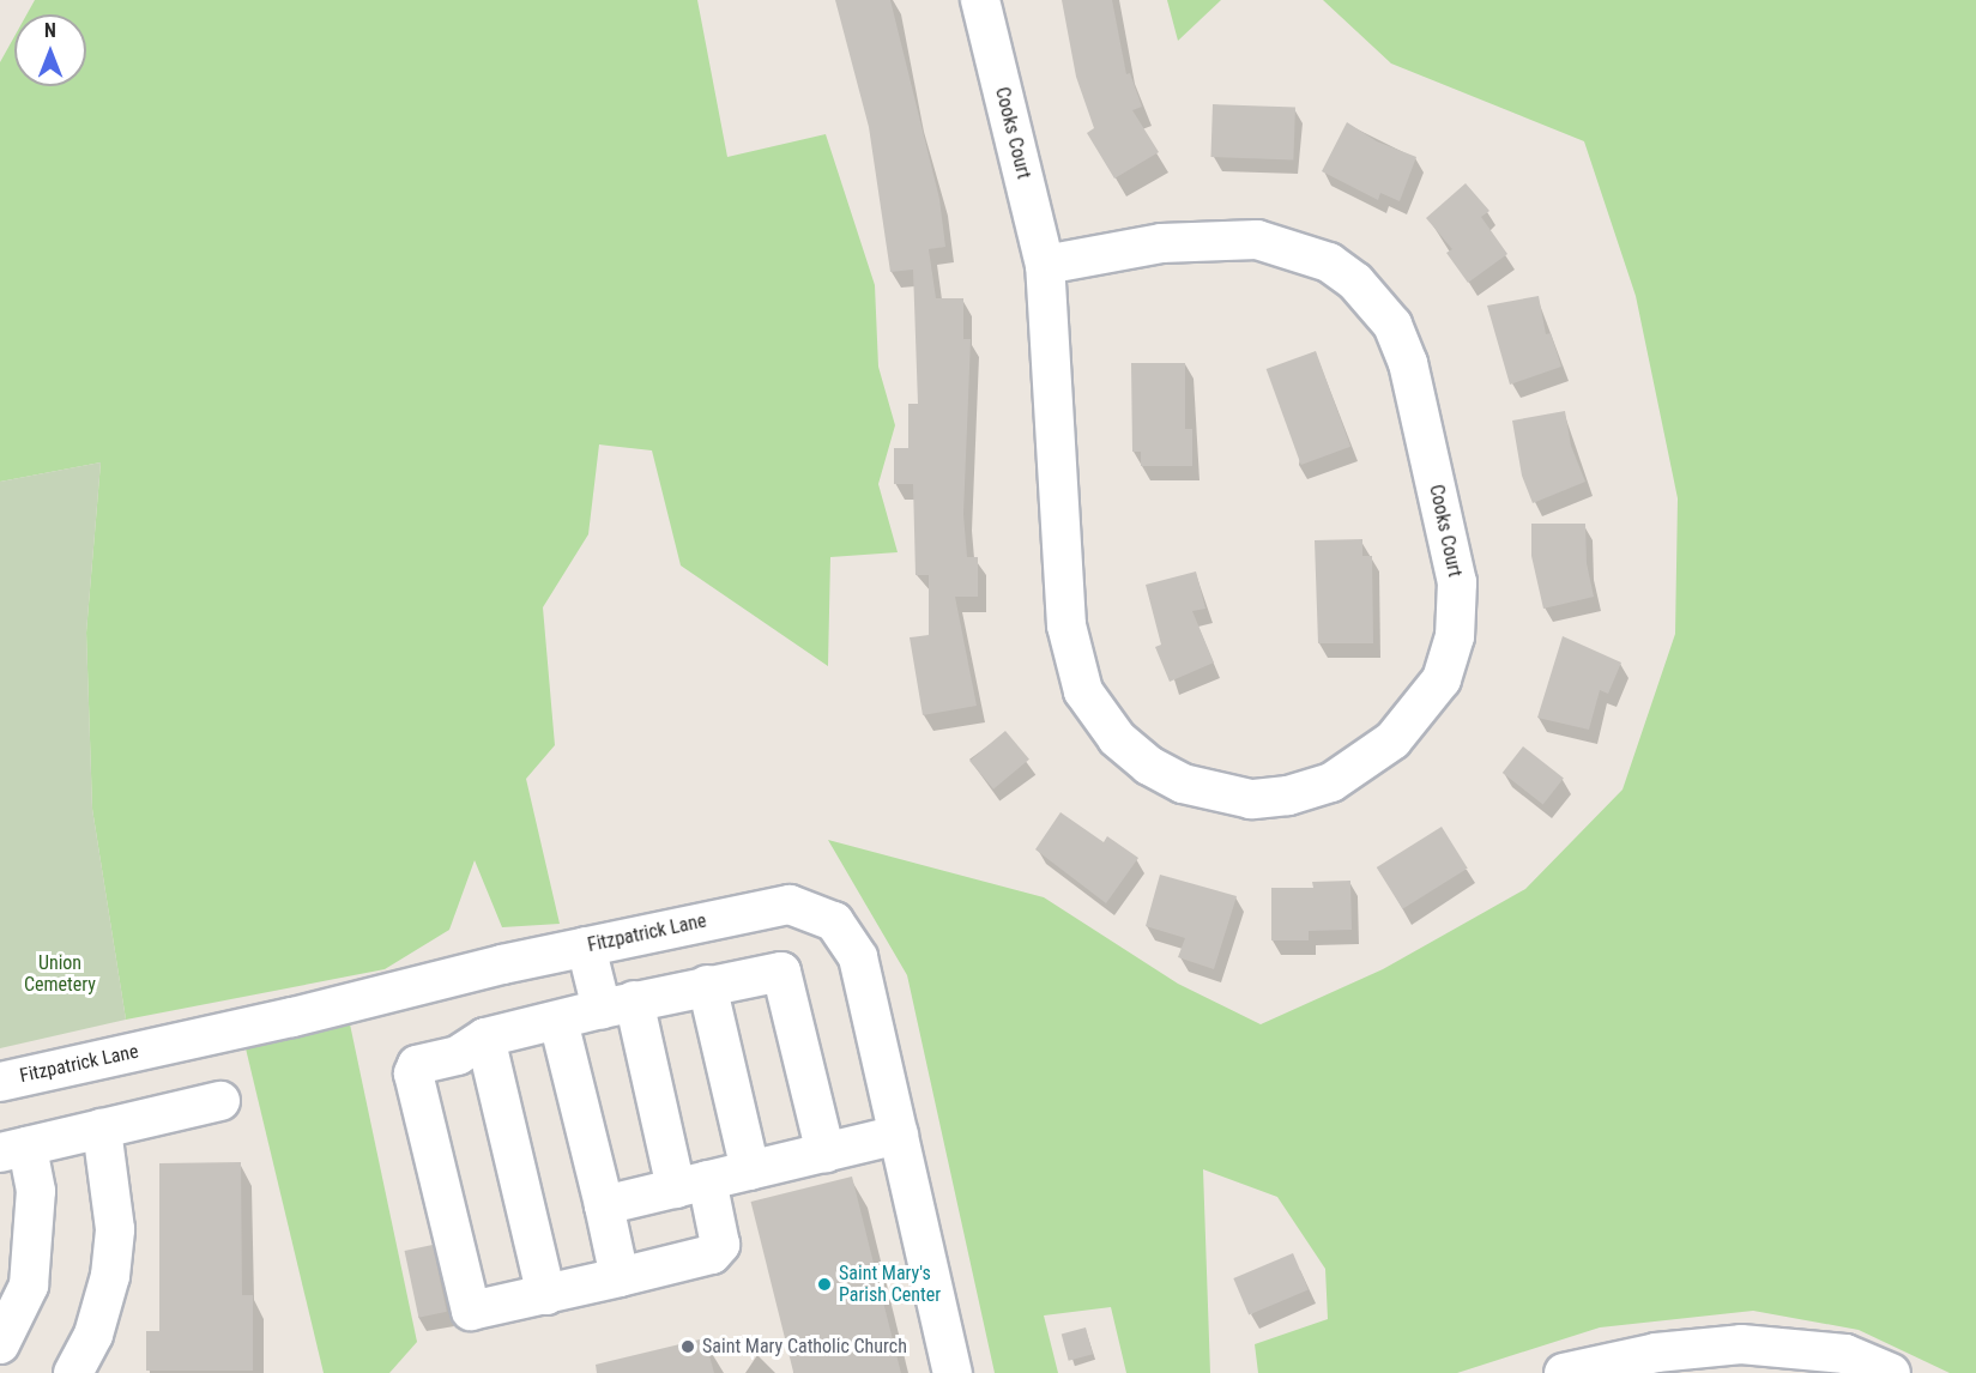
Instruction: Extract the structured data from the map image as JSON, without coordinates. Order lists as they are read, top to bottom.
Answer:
{
  "streets": {
    "street": ["Cooks Court", "Fitzpatrick Lane"]
  },
  "parks": ["Union Cemetery"],
  "places": ["Saint Mary's Parish Center", "Saint Mary Catholic Church"],
  "north": "top"
}
